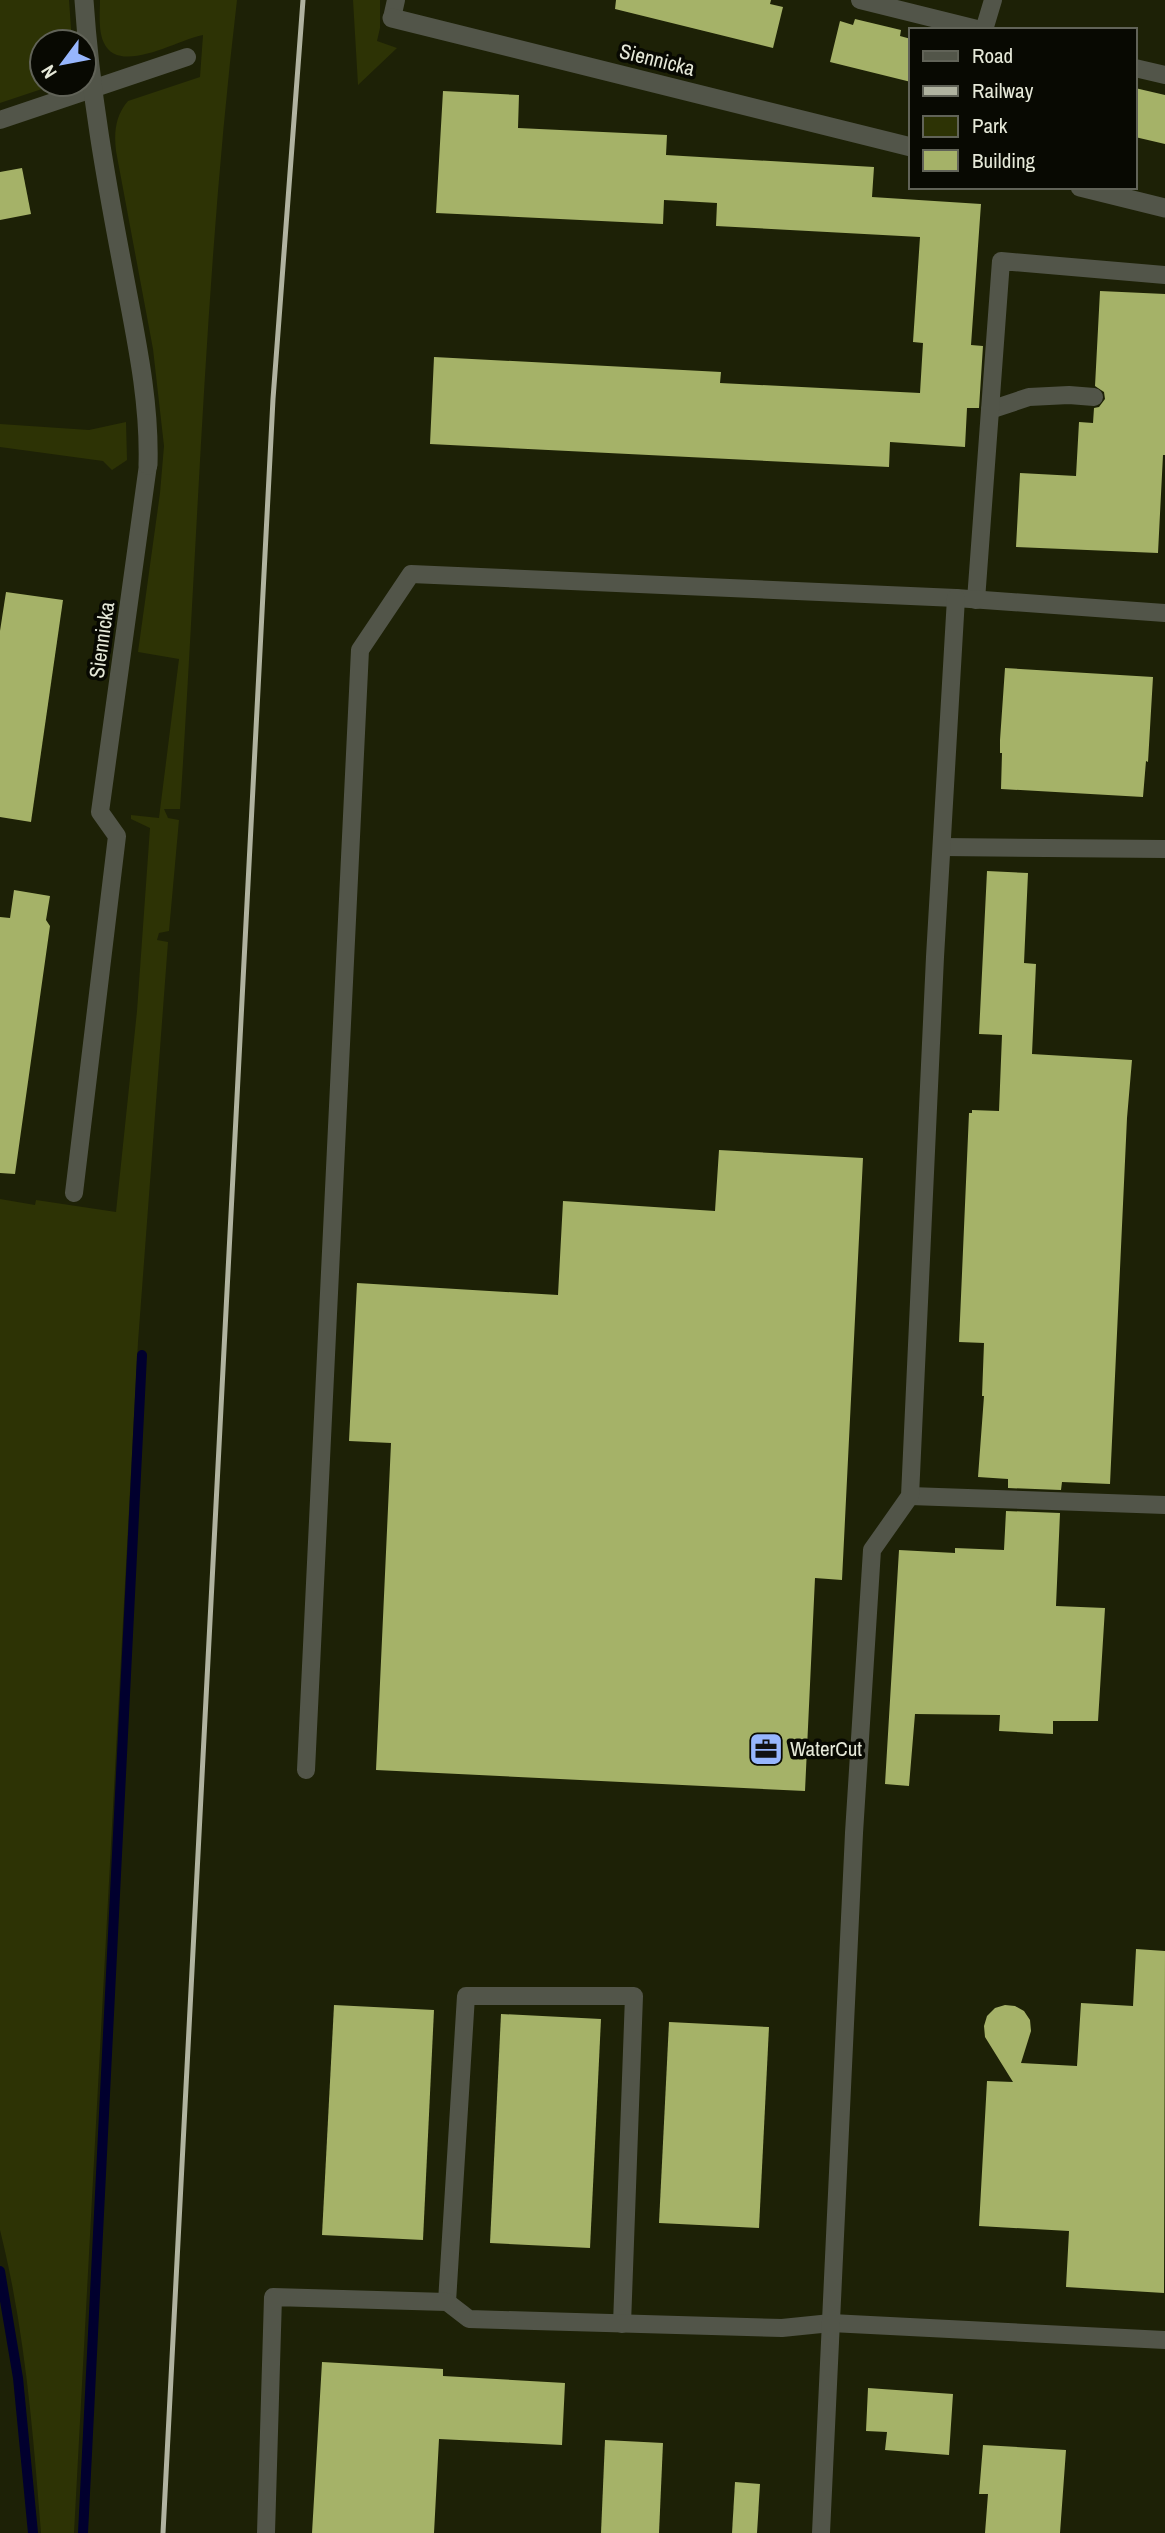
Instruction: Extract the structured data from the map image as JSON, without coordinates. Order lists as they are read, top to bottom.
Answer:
{
  "streets": {
    "street": ["Siennicka"]
  },
  "places": {
    "office": ["WaterCut"]
  },
  "legend": [
    "Road",
    "Railway",
    "Park",
    "Building"
  ],
  "north": "bottom left"
}
